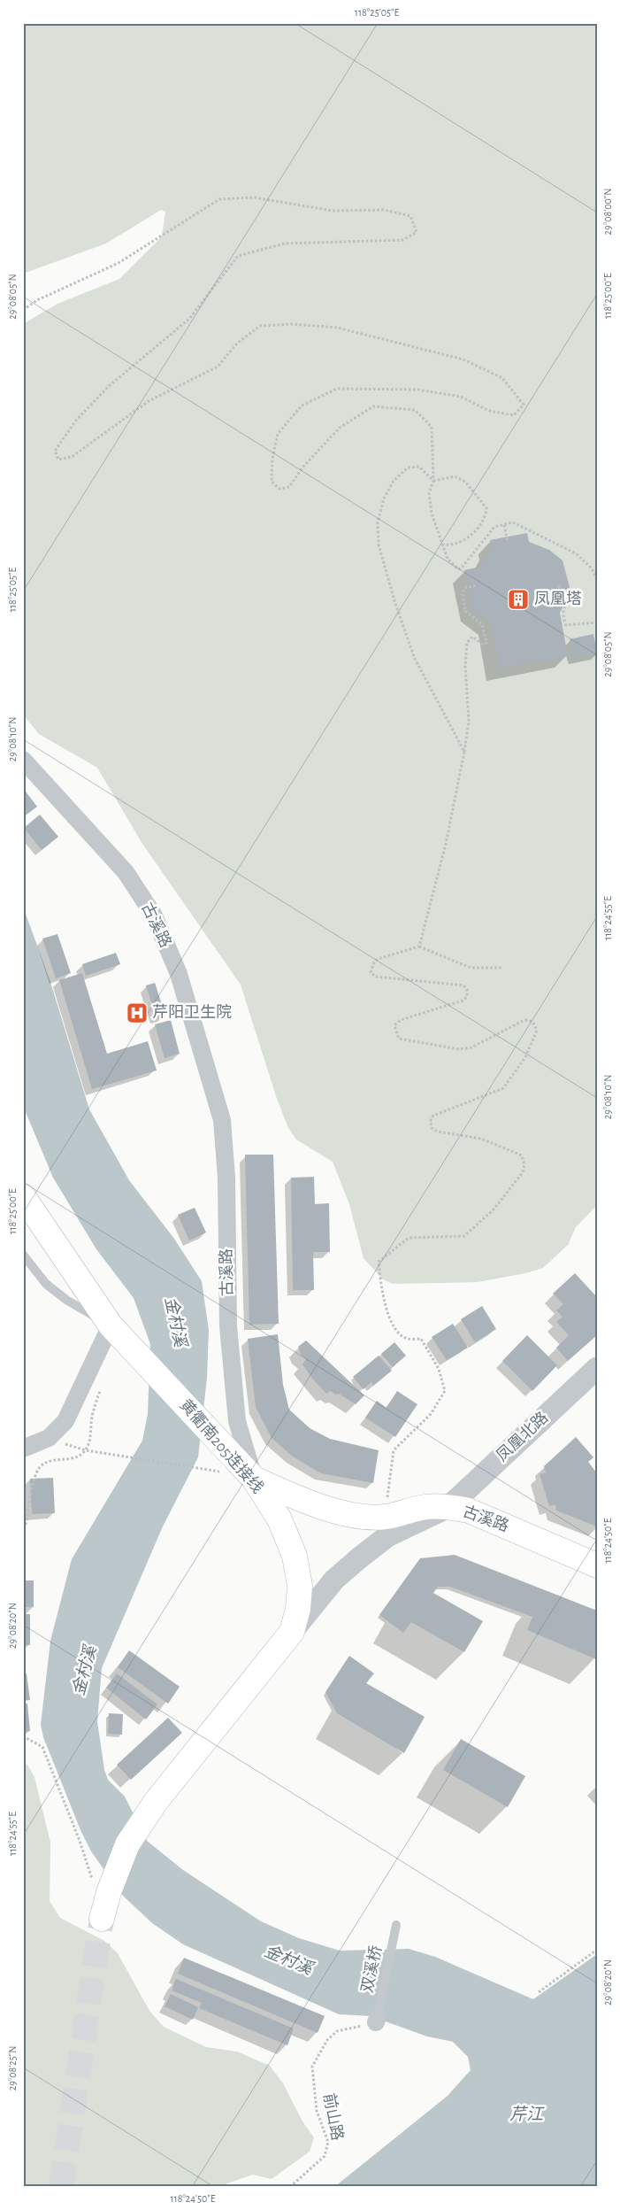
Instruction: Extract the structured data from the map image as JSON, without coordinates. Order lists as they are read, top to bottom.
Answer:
{
  "streets": {
    "main road": ["古溪路", "黄衢南205连接线"],
    "street": ["凤凰北路"],
    "lane": ["双溪桥"],
    "path": ["前山路"]
  },
  "crossings": [
    ["古溪路", "凤凰北路"],
    ["古溪路", "黄衢南205连接线"],
    ["凤凰北路", "黄衢南205连接线"],
    ["双溪桥", "前山路"]
  ],
  "water": ["金村溪", "芹江"],
  "places": {
    "building": ["凤凰塔"],
    "hospital": ["芹阳卫生院"]
  },
  "coordinates": [
    "118°25'05\"E",
    "29°08'00\"N",
    "118°25'00\"E",
    "29°08'05\"N",
    "29°08'10\"N",
    "118°24'55\"E",
    "118°24'50\"E",
    "29°08'20\"N",
    "29°08'25\"N"
  ]
}
